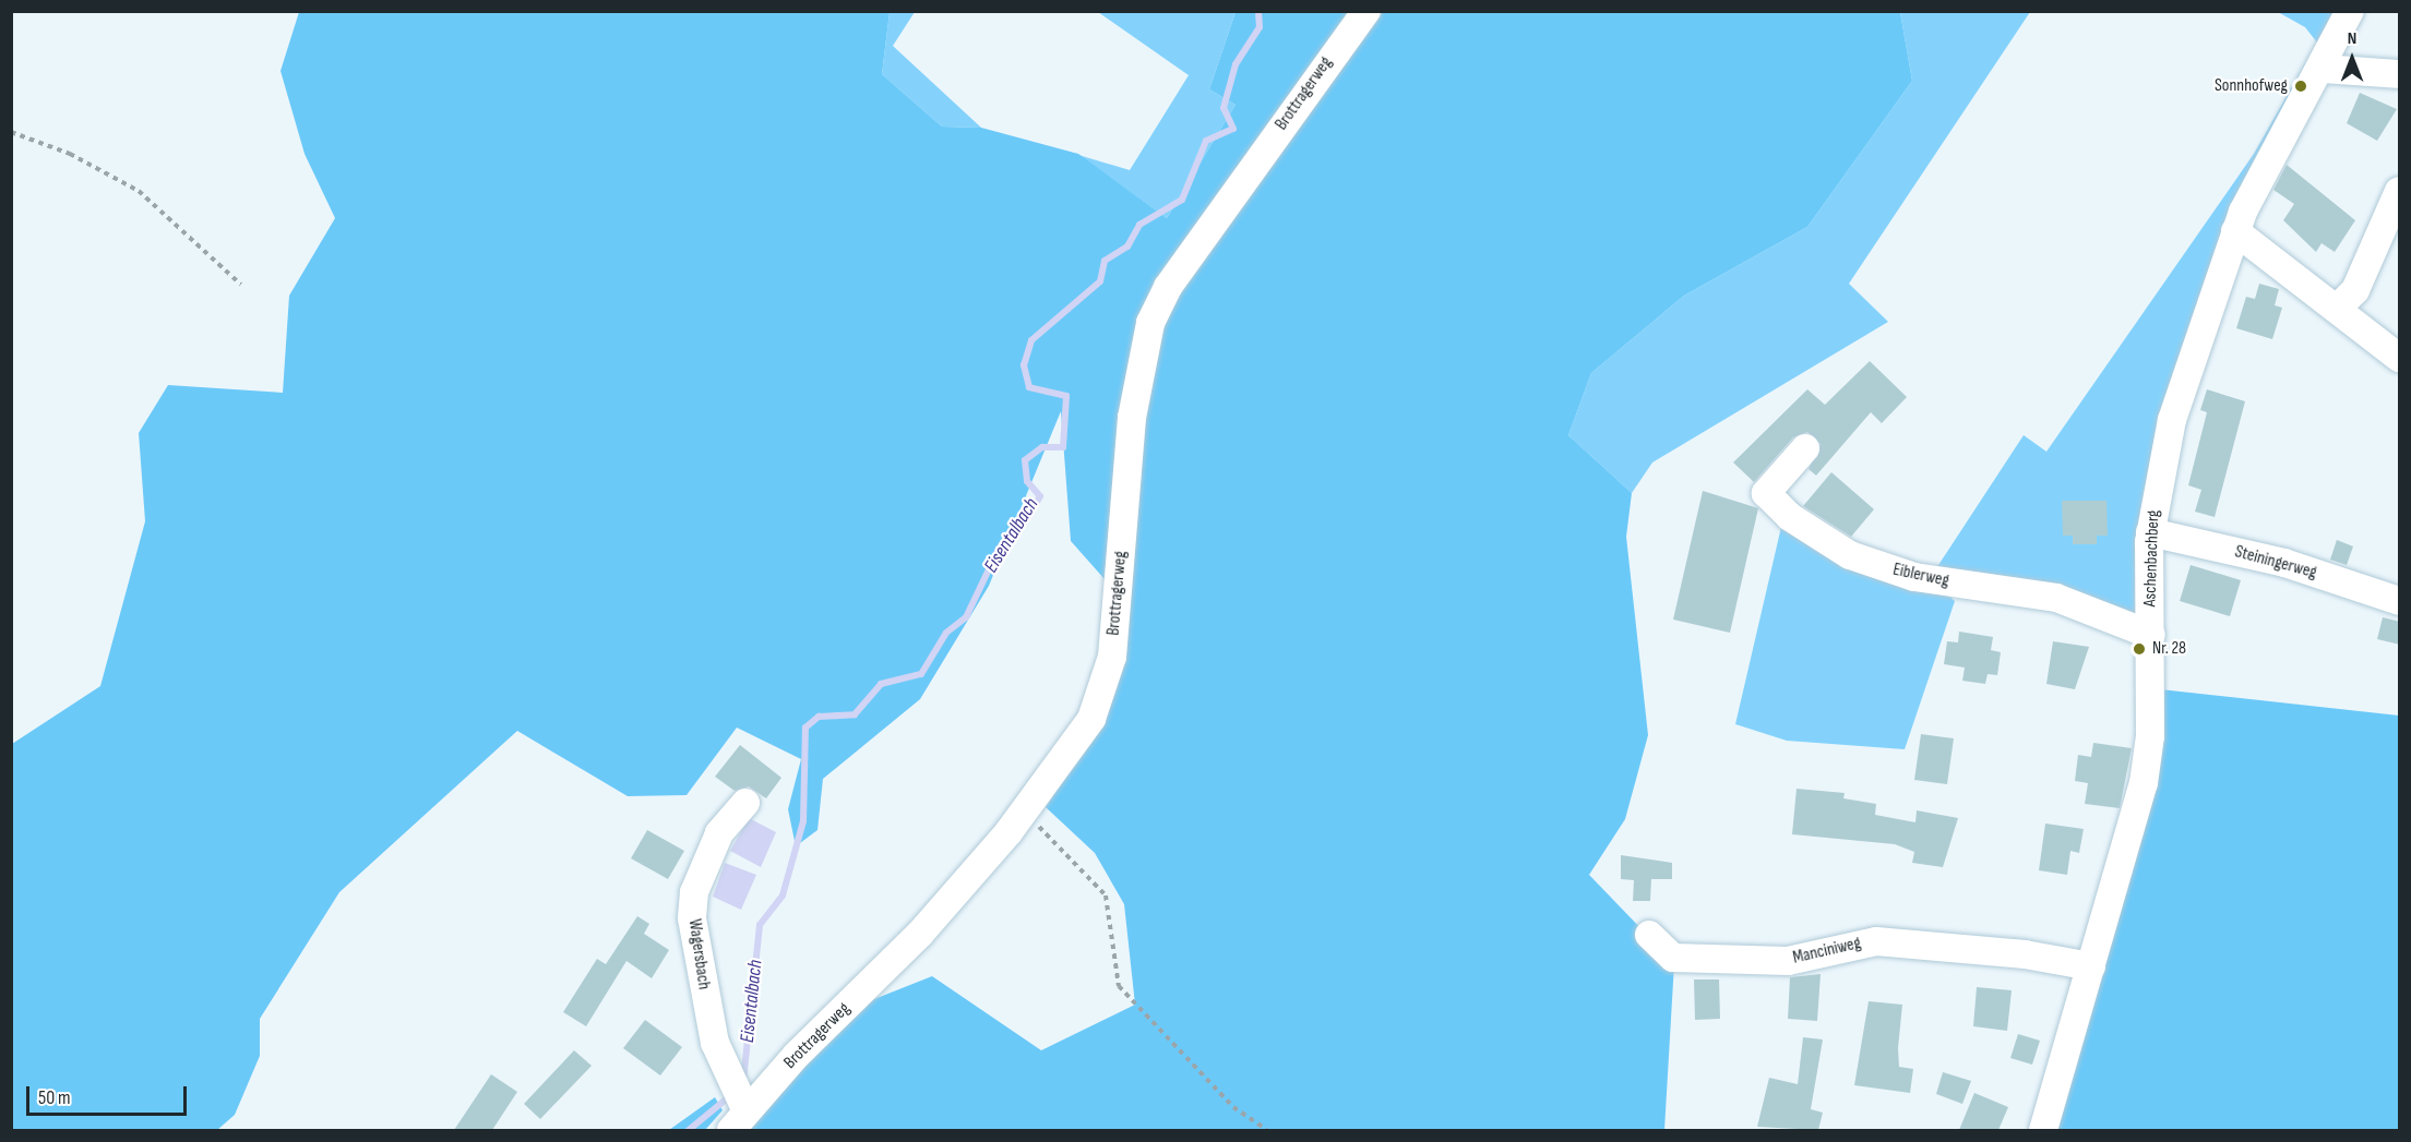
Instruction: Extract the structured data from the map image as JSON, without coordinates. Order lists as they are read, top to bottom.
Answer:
{
  "streets": {
    "street": [
      "Brottragerweg",
      "Aschenbachberg",
      "Steiningerweg",
      "Eiblerweg",
      "Manciniweg",
      "Wagersbach"
    ]
  },
  "crossings": [
    ["Brottragerweg", "Wagersbach"],
    ["Aschenbachberg", "Steiningerweg"],
    ["Aschenbachberg", "Eiblerweg"],
    ["Aschenbachberg", "Manciniweg"]
  ],
  "water": ["Eisentalbach"],
  "places": ["Sonnhofweg", "Nr. 28"],
  "scale_bar": "50 m",
  "north": "top"
}
